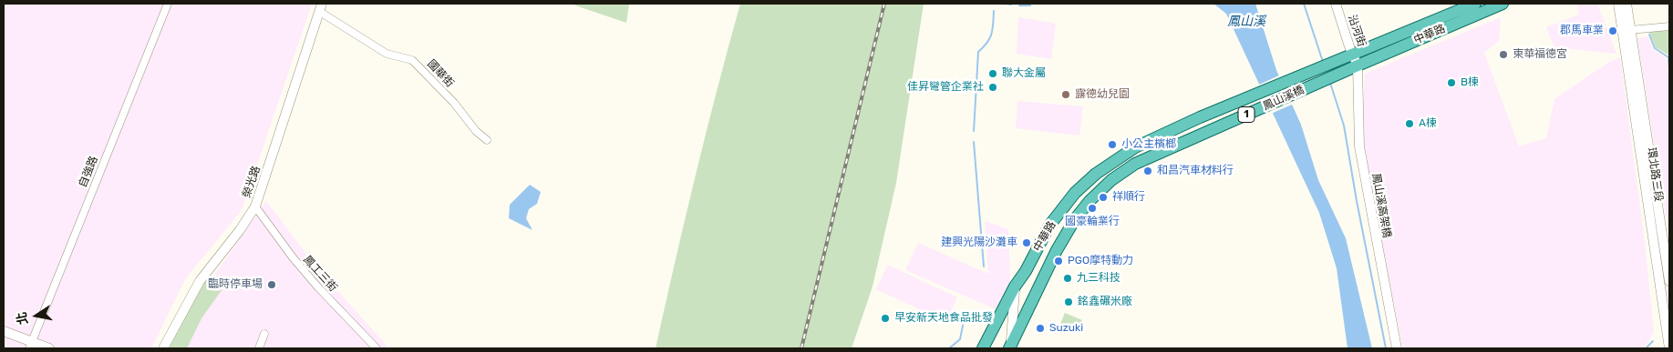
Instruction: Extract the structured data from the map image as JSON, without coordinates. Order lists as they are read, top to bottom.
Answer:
{
  "streets": {
    "main road": ["中華路", "鳳山溪橋", "1"],
    "street": [
      "沿河街",
      "國華街",
      "自強路",
      "環北路三段",
      "榮光路",
      "鳳山溪高架橋",
      "鳳工三街"
    ]
  },
  "crossings": [
    ["沿河街", "中華路"],
    ["沿河街", "鳳山溪橋"],
    ["沿河街", "鳳山溪高架橋"],
    ["中華路", "鳳山溪橋"],
    ["中華路", "鳳山溪高架橋"],
    ["國華街", "榮光路"],
    ["鳳山溪橋", "鳳山溪高架橋"],
    ["榮光路", "鳳工三街"]
  ],
  "water": ["鳳山溪"],
  "places": [
    "郡馬車業",
    "東華福德宮",
    "聯大金屬",
    "B棟",
    "佳昇彎管企業社",
    "露德幼兒園",
    "A棟",
    "小公主檳榔",
    "和昌汽車材料行",
    "祥順行",
    "國豪輪業行",
    "建興光陽沙灘車",
    "PGO摩特動力",
    "九三科技",
    "臨時停車場",
    "銘鑫碾米廠",
    "早安新天地食品批發",
    "Suzuki"
  ],
  "north": "left"
}
